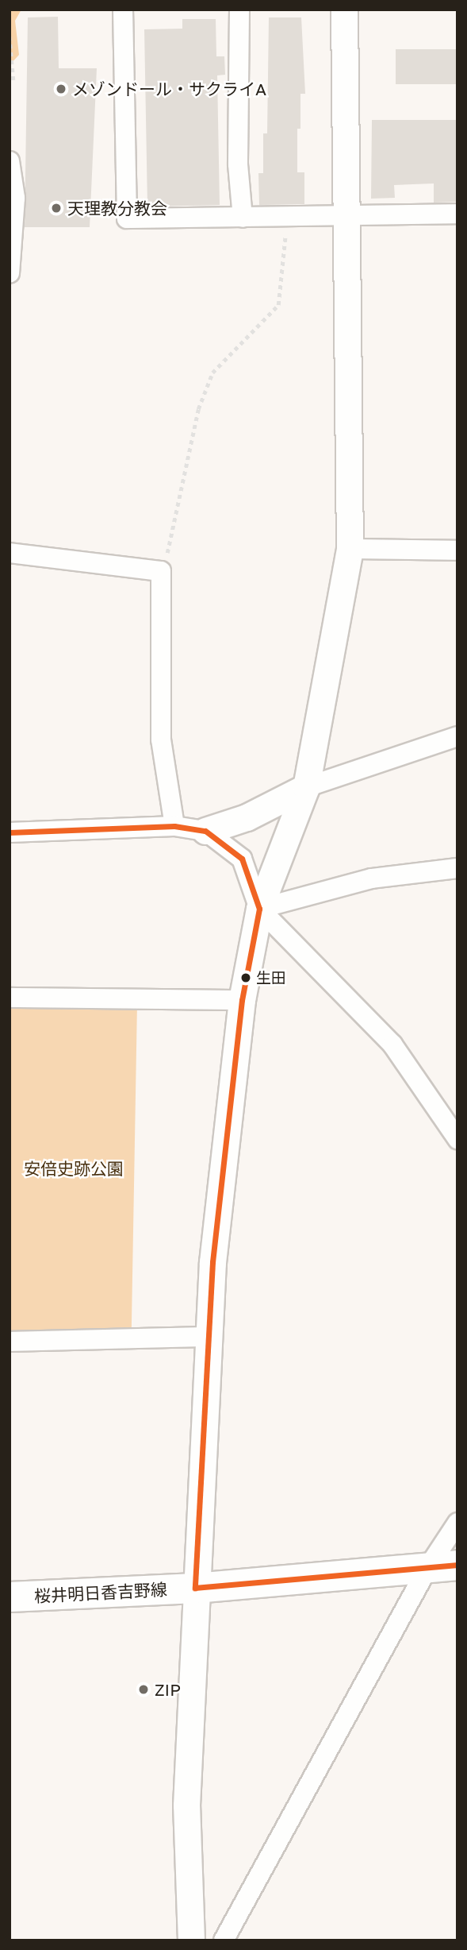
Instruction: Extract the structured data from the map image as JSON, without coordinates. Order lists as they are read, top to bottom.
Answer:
{
  "streets": {
    "main road": ["桜井明日香吉野線"]
  },
  "parks": ["安倍史跡公園"],
  "places": [
    "メゾンドール・サクライA",
    "天理教分教会",
    "生田",
    "ZIP"
  ]
}
